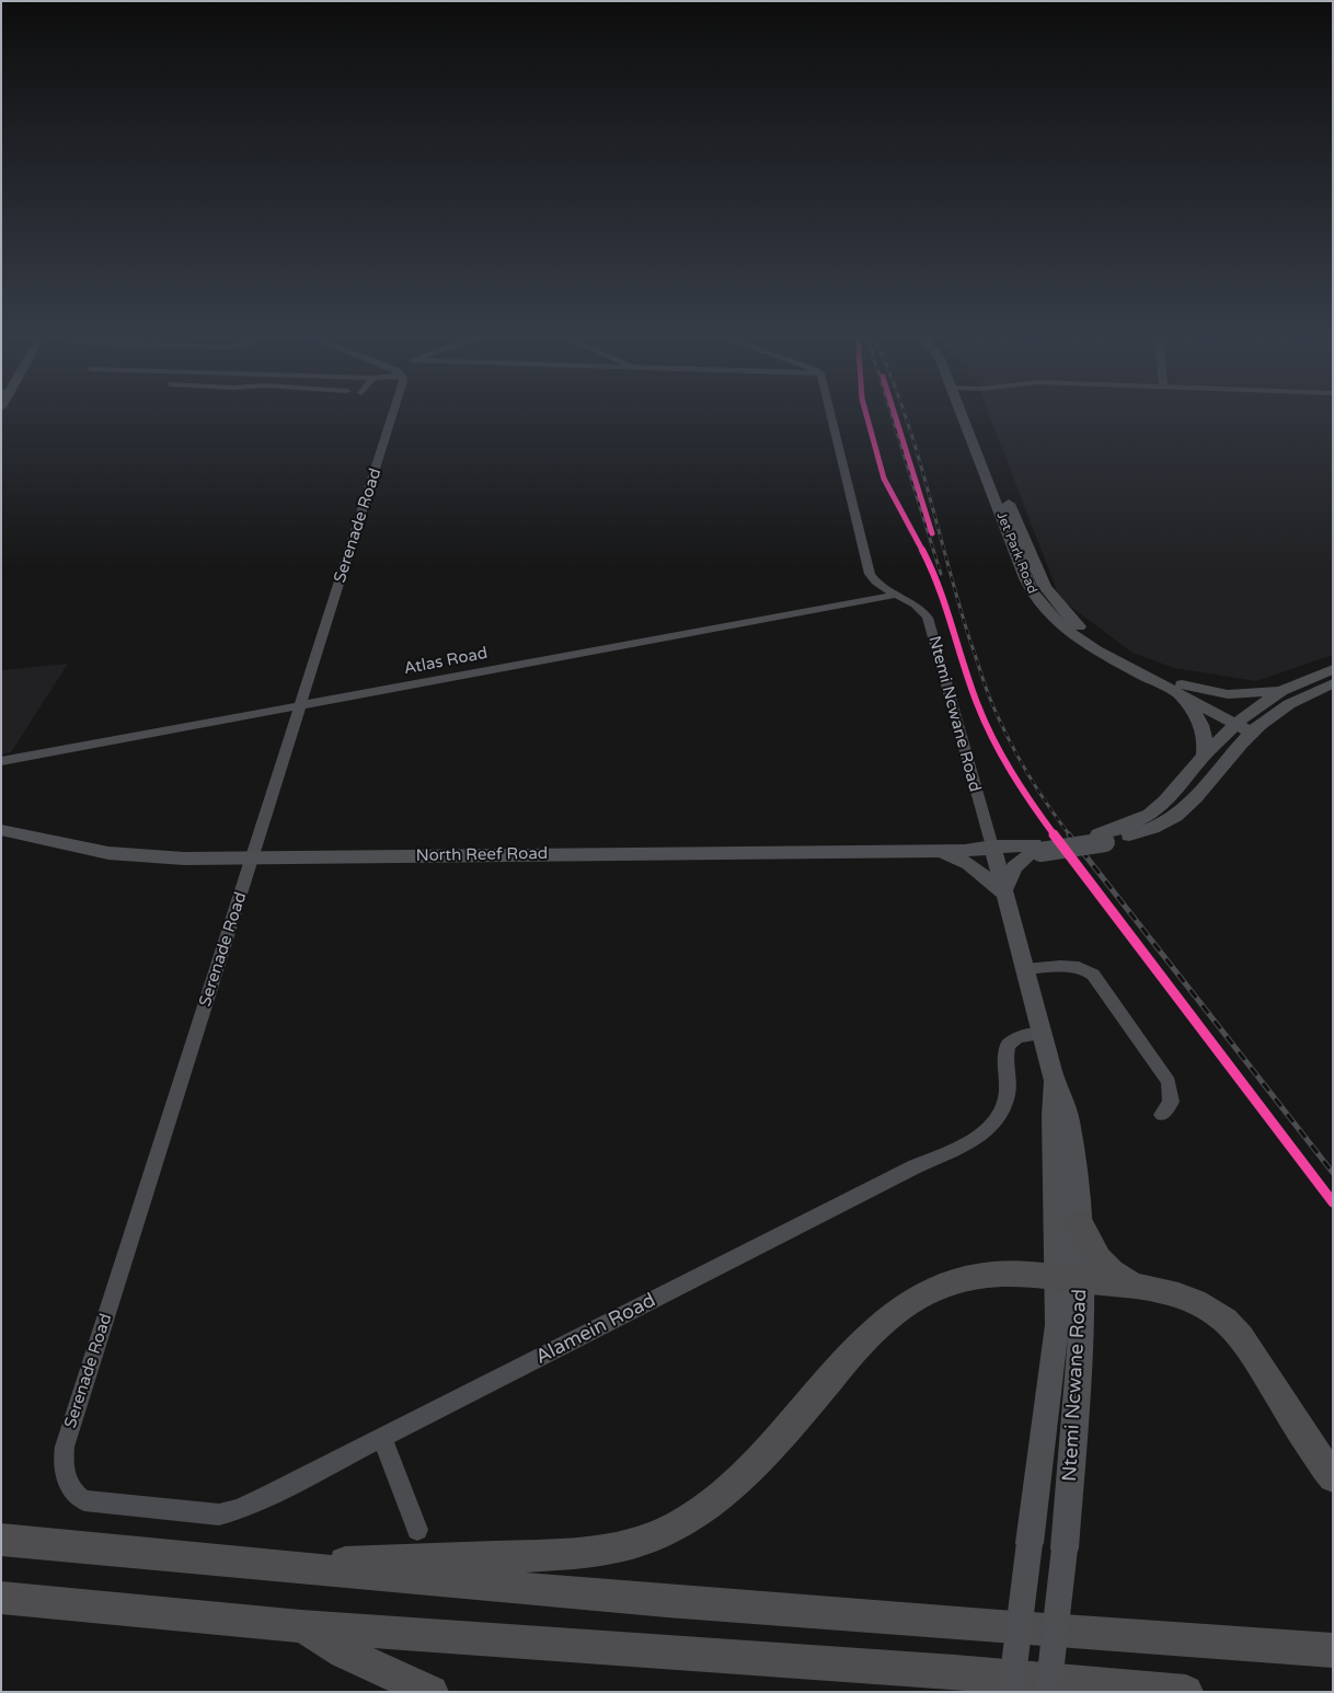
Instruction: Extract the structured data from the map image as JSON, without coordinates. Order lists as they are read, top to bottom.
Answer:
{
  "streets": {
    "main road": ["Jet Park Road", "Ntemi Ncwane Road", "North Reef Road"],
    "street": ["Serenade Road", "Atlas Road", "Alamein Road"]
  },
  "crossings": [
    ["Serenade Road", "Atlas Road"],
    ["Serenade Road", "North Reef Road"],
    ["Serenade Road", "Alamein Road"],
    ["Jet Park Road", "North Reef Road"],
    ["Atlas Road", "Ntemi Ncwane Road"],
    ["Ntemi Ncwane Road", "North Reef Road"],
    ["Ntemi Ncwane Road", "Alamein Road"]
  ]
}
